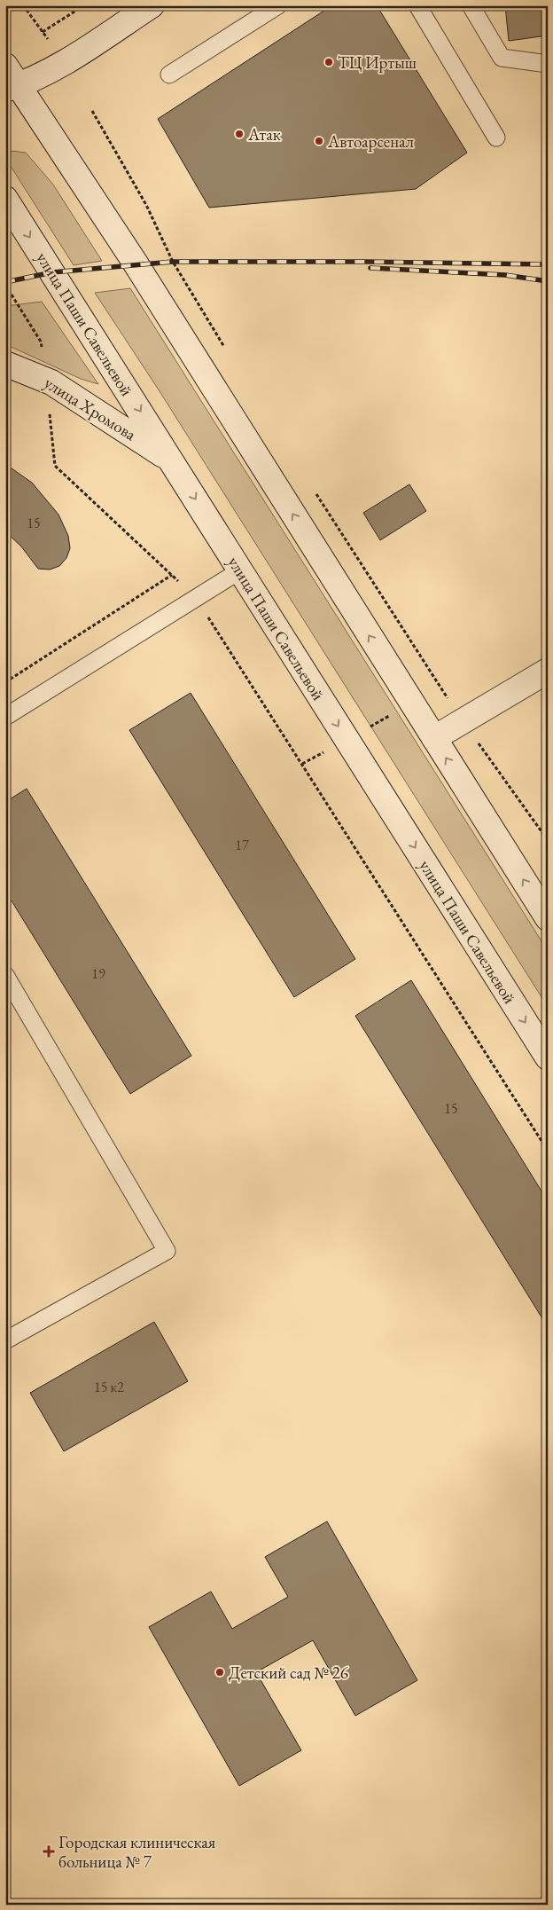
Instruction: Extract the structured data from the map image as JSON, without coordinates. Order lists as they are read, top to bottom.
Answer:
{
  "streets": {
    "main road": ["улица Паши Савельевой", "улица Хромова"]
  },
  "crossings": [
    ["улица Паши Савельевой", "улица Хромова"]
  ],
  "places": {
    "other": [
      "ТЦ Иртыш",
      "Атак",
      "Автоарсенал",
      "Детский сад № 26"
    ],
    "health": ["Городская клиническая больница № 7"]
  },
  "house_numbers": [
    "15",
    "17",
    "19",
    "15",
    "15 к2"
  ]
}
